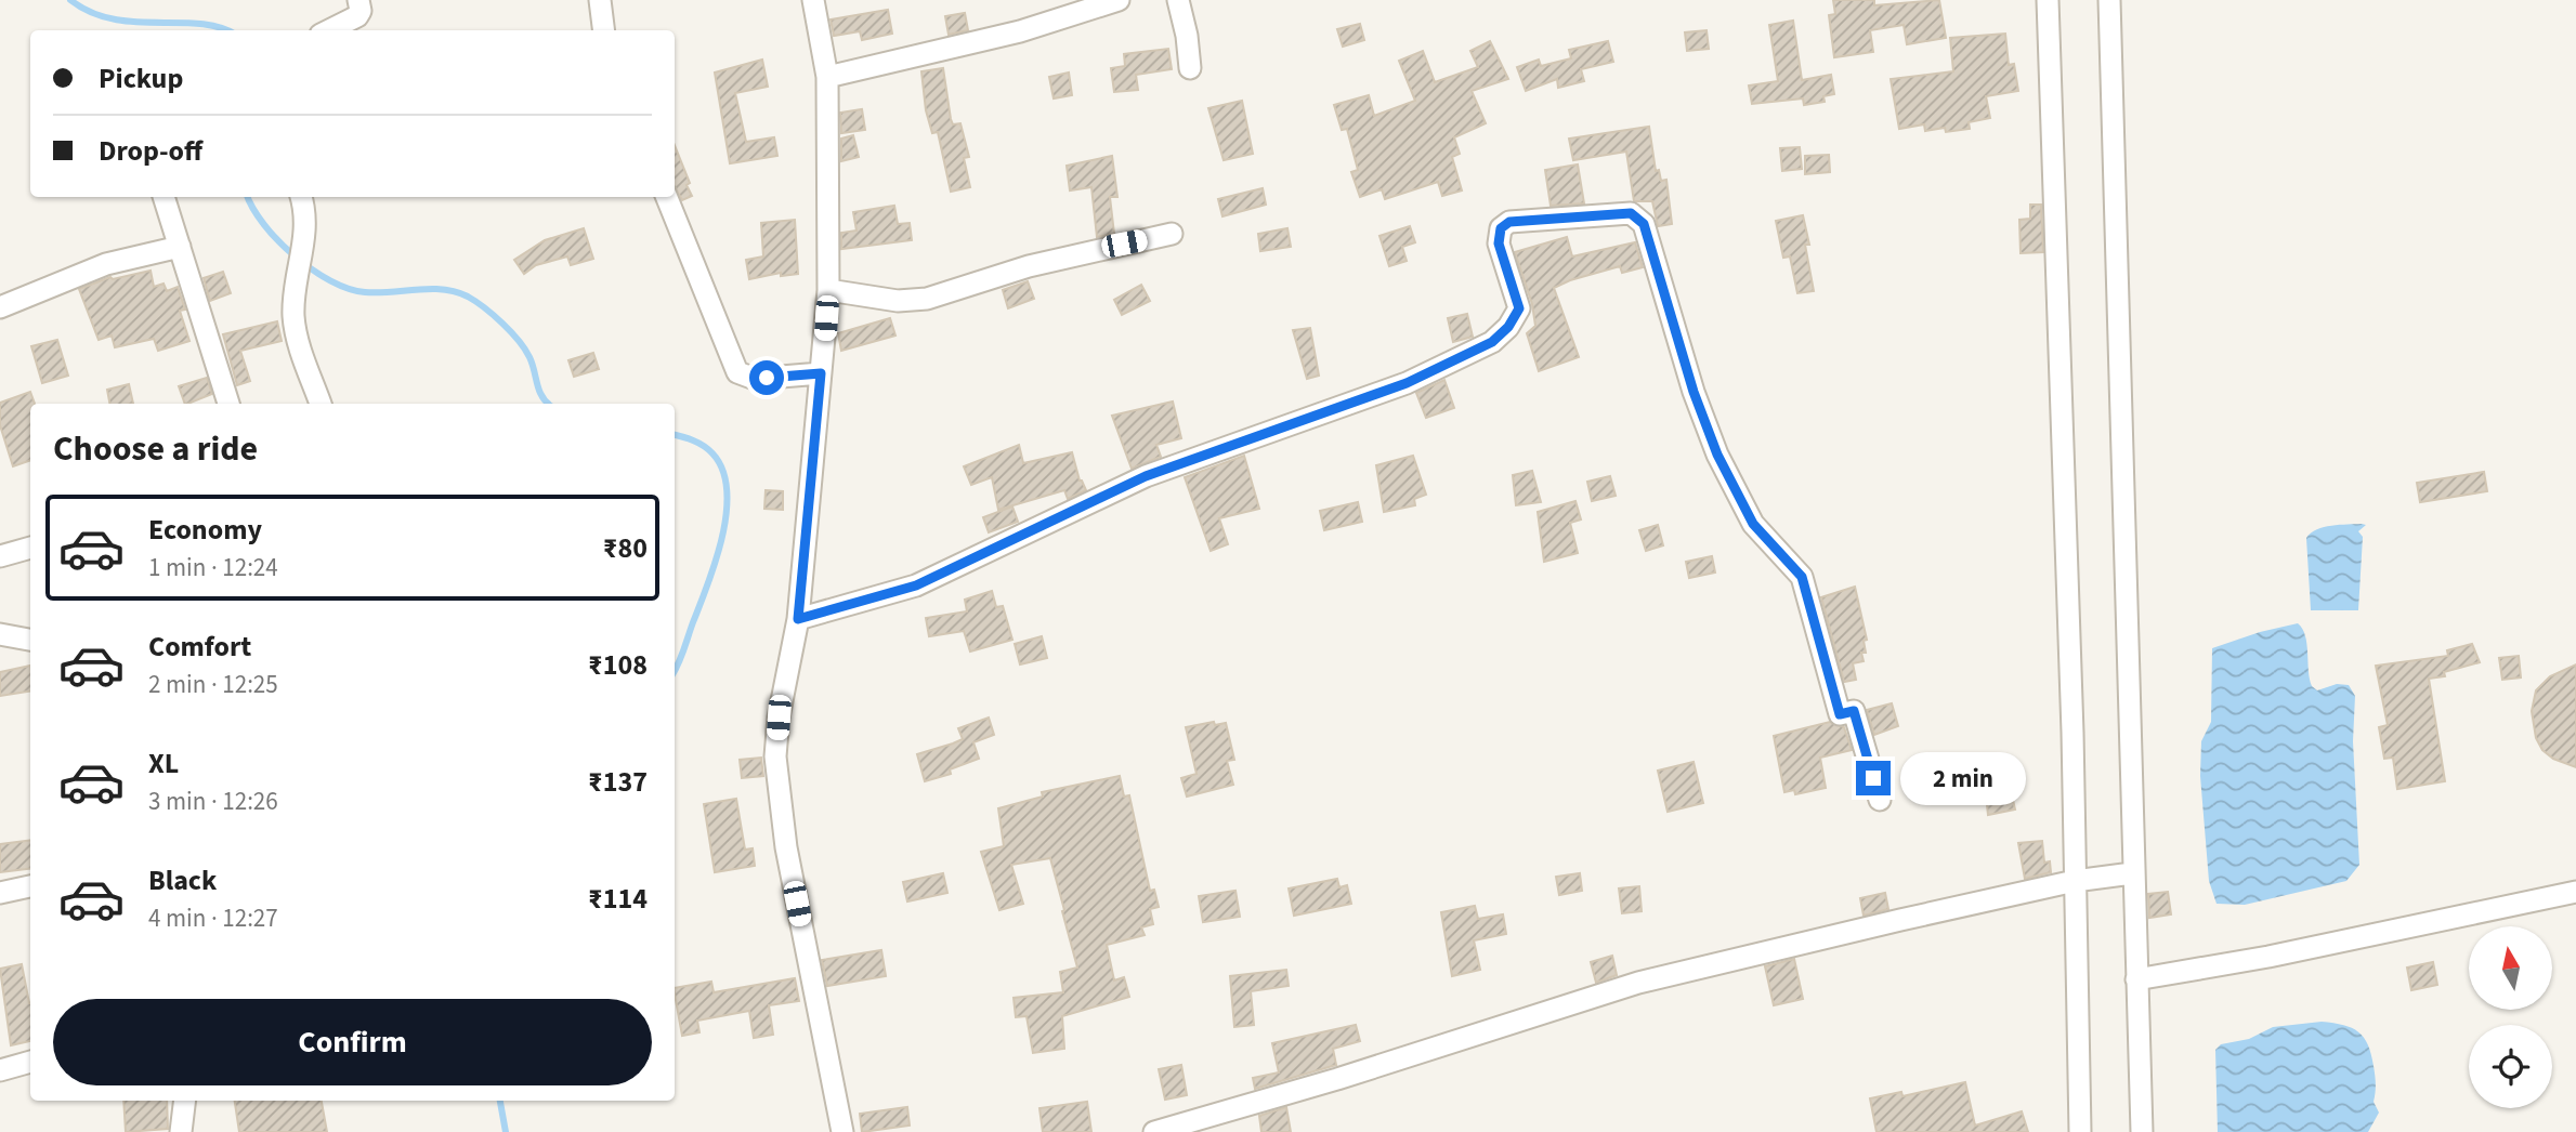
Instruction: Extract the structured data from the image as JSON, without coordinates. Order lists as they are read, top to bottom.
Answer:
{
  "north": "top",
  "page": {
    "banner": ["Pickup", "Drop-off"],
    "heading": "Choose a ride",
    "list": [
      {
        "name": "Economy",
        "note": "1 min · 12:24",
        "value": "₹80"
      },
      {
        "name": "Comfort",
        "note": "2 min · 12:25",
        "value": "₹108"
      },
      {
        "name": "XL",
        "note": "3 min · 12:26",
        "value": "₹137"
      },
      {
        "name": "Black",
        "note": "4 min · 12:27",
        "value": "₹114"
      }
    ],
    "bubble": "2 min",
    "buttons": "Confirm"
  }
}
